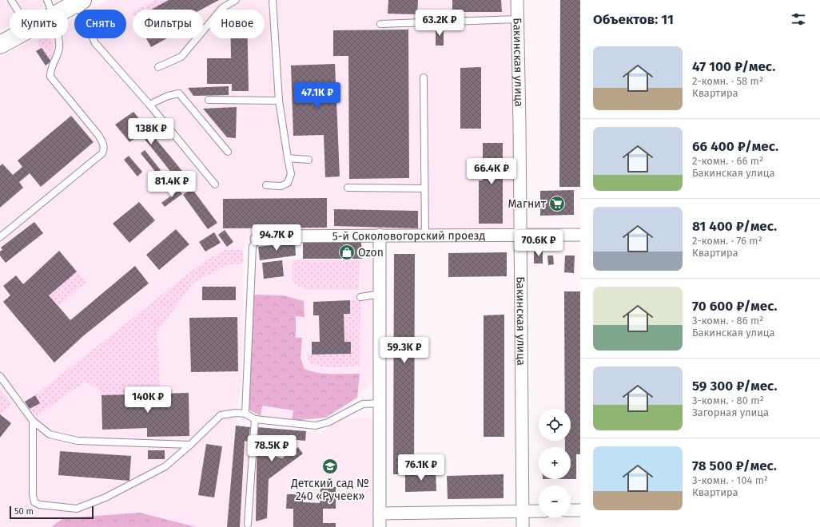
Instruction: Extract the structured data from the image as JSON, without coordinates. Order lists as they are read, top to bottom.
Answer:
{
  "streets": {
    "street": ["Бакинская улица", "5-й Соколовогорский проезд"]
  },
  "crossings": [
    ["Бакинская улица", "5-й Соколовогорский проезд"]
  ],
  "places": {
    "supermarket": ["Магнит"],
    "shop": ["Ozon"],
    "school or university": ["Детский сад № 240 «Ручеек»"]
  },
  "scale_bar": "50 m",
  "page": {
    "heading": "Объектов: 11",
    "price": [
      "63.2K ₽",
      "47.1K ₽",
      "138K ₽",
      "66.4K ₽",
      "81.4K ₽",
      "94.7K ₽",
      "70.6K ₽",
      "59.3K ₽",
      "140K ₽",
      "78.5K ₽",
      "76.1K ₽"
    ],
    "chip": [
      "Купить",
      "Снять",
      "Фильтры",
      "Новое"
    ],
    "list": [
      {
        "name": "47 100 ₽/мес.",
        "note": "2-комн. · 58 m² · Квартира"
      },
      {
        "name": "66 400 ₽/мес.",
        "note": "2-комн. · 66 m² · Бакинская улица"
      },
      {
        "name": "81 400 ₽/мес.",
        "note": "2-комн. · 76 m² · Квартира"
      },
      {
        "name": "70 600 ₽/мес.",
        "note": "3-комн. · 86 m² · Бакинская улица"
      },
      {
        "name": "59 300 ₽/мес.",
        "note": "3-комн. · 80 m² · Загорная улица"
      },
      {
        "name": "78 500 ₽/мес.",
        "note": "3-комн. · 104 m² · Квартира"
      }
    ],
    "map_buttons": ["+", "−"],
    "scale": "50 m"
  }
}
